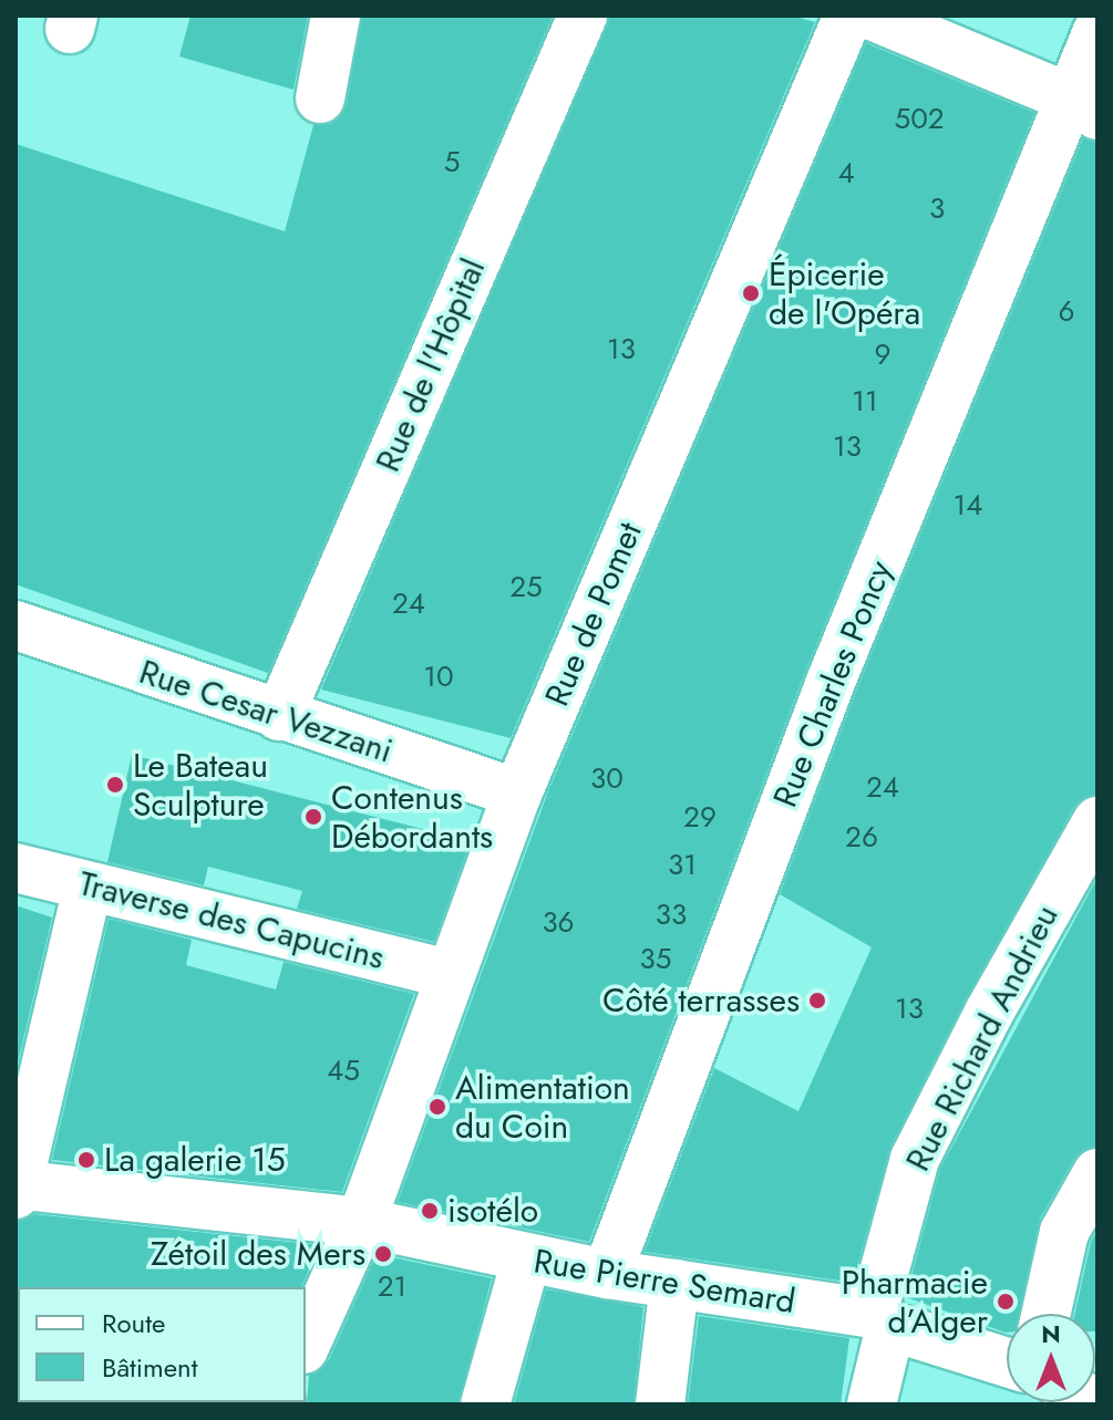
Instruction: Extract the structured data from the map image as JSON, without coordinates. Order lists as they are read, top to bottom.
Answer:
{
  "streets": {
    "street": [
      "Rue de l'Hôpital",
      "Rue de Pomet",
      "Rue Charles Poncy",
      "Rue Cesar Vezzani",
      "Traverse des Capucins",
      "Rue Richard Andrieu",
      "Rue Pierre Semard"
    ]
  },
  "crossings": [
    ["Rue de l'Hôpital", "Rue Cesar Vezzani"],
    ["Rue de Pomet", "Rue Cesar Vezzani"],
    ["Rue de Pomet", "Traverse des Capucins"],
    ["Rue de Pomet", "Rue Pierre Semard"],
    ["Rue Charles Poncy", "Rue Pierre Semard"],
    ["Rue Richard Andrieu", "Rue Pierre Semard"]
  ],
  "places": [
    "Épicerie de l'Opéra",
    "Le Bateau Sculpture",
    "Contenus Débordants",
    "Côté terrasses",
    "Alimentation du Coin",
    "La galerie 15",
    "isotélo",
    "Zétoil des Mers",
    "Pharmacie d’Alger"
  ],
  "house_numbers": [
    "502",
    "5",
    "4",
    "3",
    "6",
    "13",
    "9",
    "11",
    "13",
    "14",
    "25",
    "24",
    "10",
    "30",
    "24",
    "29",
    "26",
    "31",
    "33",
    "36",
    "35",
    "13",
    "45",
    "21"
  ],
  "legend": ["Route", "Bâtiment"],
  "north": "top"
}
